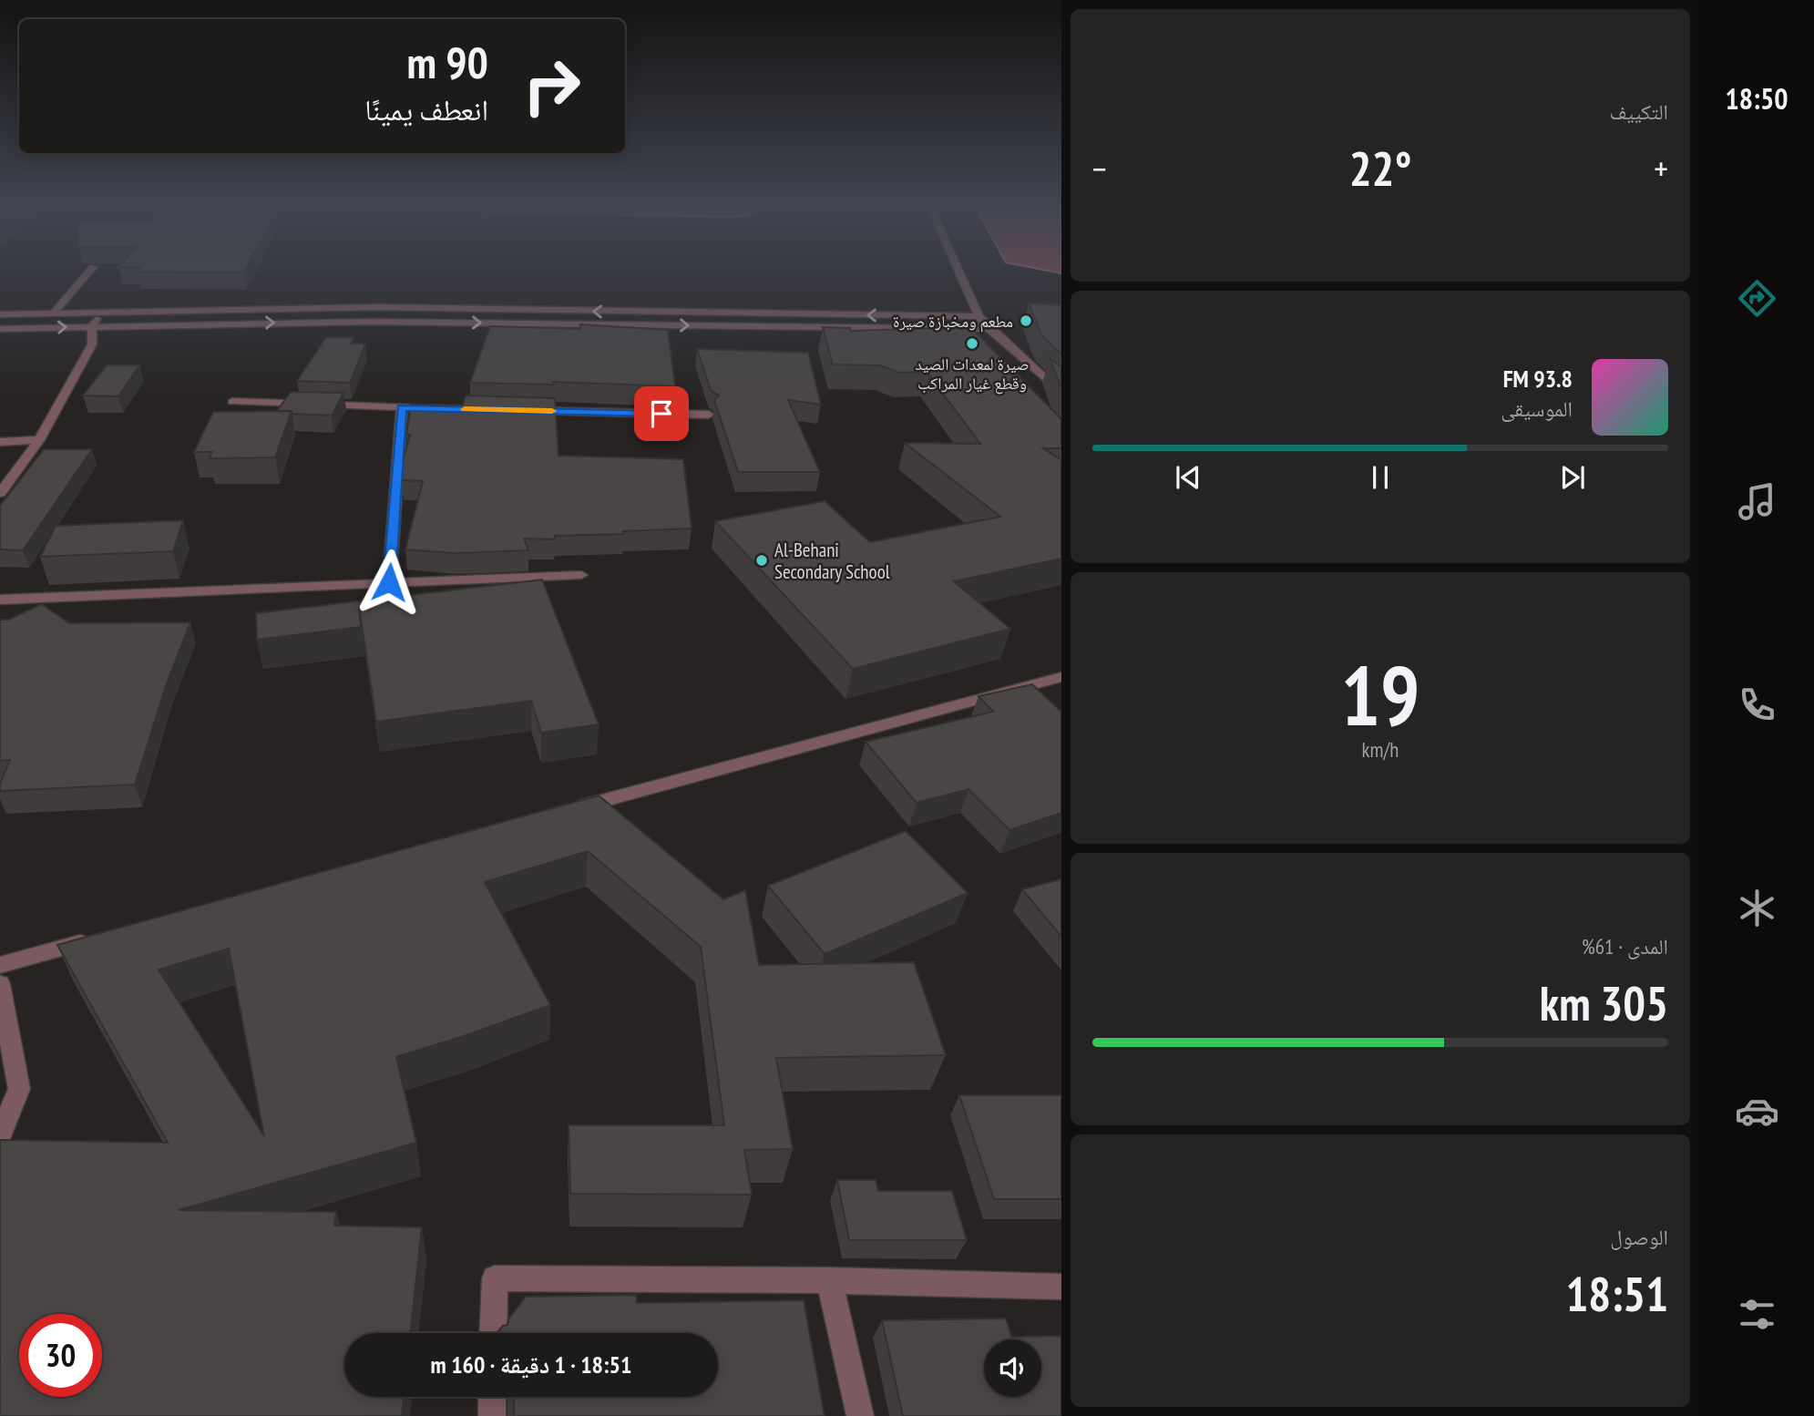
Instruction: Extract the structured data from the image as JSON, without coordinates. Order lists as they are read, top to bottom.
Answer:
{
  "places": ["مطعم ومخبازة صيرة", "صيرة لمعدات الصيد وقطع غيار المراكب", "Al-Behani Secondary School"],
  "page": {
    "tabs": "18:50",
    "tile": [
      "التكييف",
      ["19", "km/h"],
      ["المدى · 61%", "305 km"],
      ["الوصول", "18:51"]
    ],
    "turn": ["90 m", "انعطف يمينًا"],
    "heat": ["−", "22°", "+"],
    "song": ["93.8 FM", "الموسيقى"],
    "limit": "30",
    "trip": "18:51 · 1 دقيقة · 160 m"
  }
}
